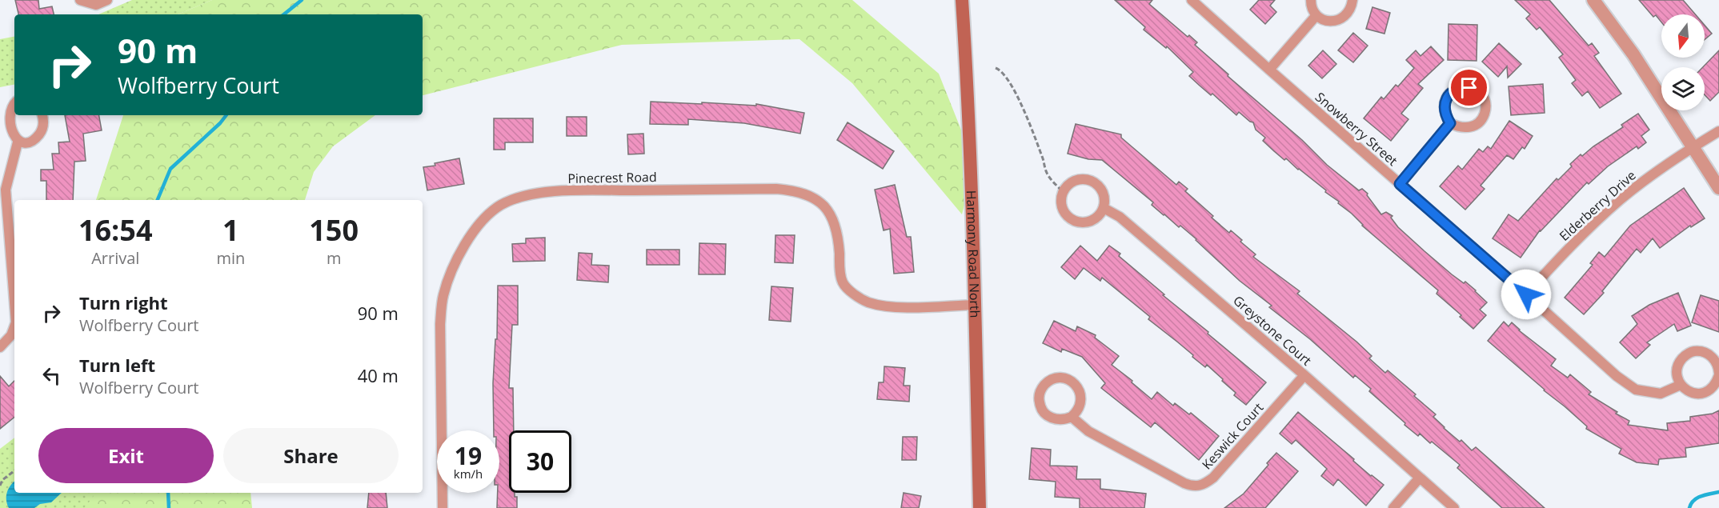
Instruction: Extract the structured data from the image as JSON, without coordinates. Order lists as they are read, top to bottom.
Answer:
{
  "streets": {
    "main road": ["Harmony Road North"],
    "street": [
      "Snowberry Street",
      "Pinecrest Road",
      "Elderberry Drive",
      "Greystone Court",
      "Keswick Court"
    ]
  },
  "crossings": [
    ["Snowberry Street", "Elderberry Drive"],
    ["Pinecrest Road", "Harmony Road North"],
    ["Greystone Court", "Keswick Court"]
  ],
  "north": "bottom",
  "page": {
    "turn": ["90 m", "Wolfberry Court"],
    "eta": [
      "16:54",
      "Arrival",
      "1",
      "min",
      "150",
      "m"
    ],
    "list": [
      {
        "name": "Turn right",
        "note": "Wolfberry Court",
        "value": "90 m"
      },
      {
        "name": "Turn left",
        "note": "Wolfberry Court",
        "value": "40 m"
      }
    ],
    "buttons": ["Exit", "Share"],
    "speed": "19 km/h",
    "limit": "30"
  }
}
